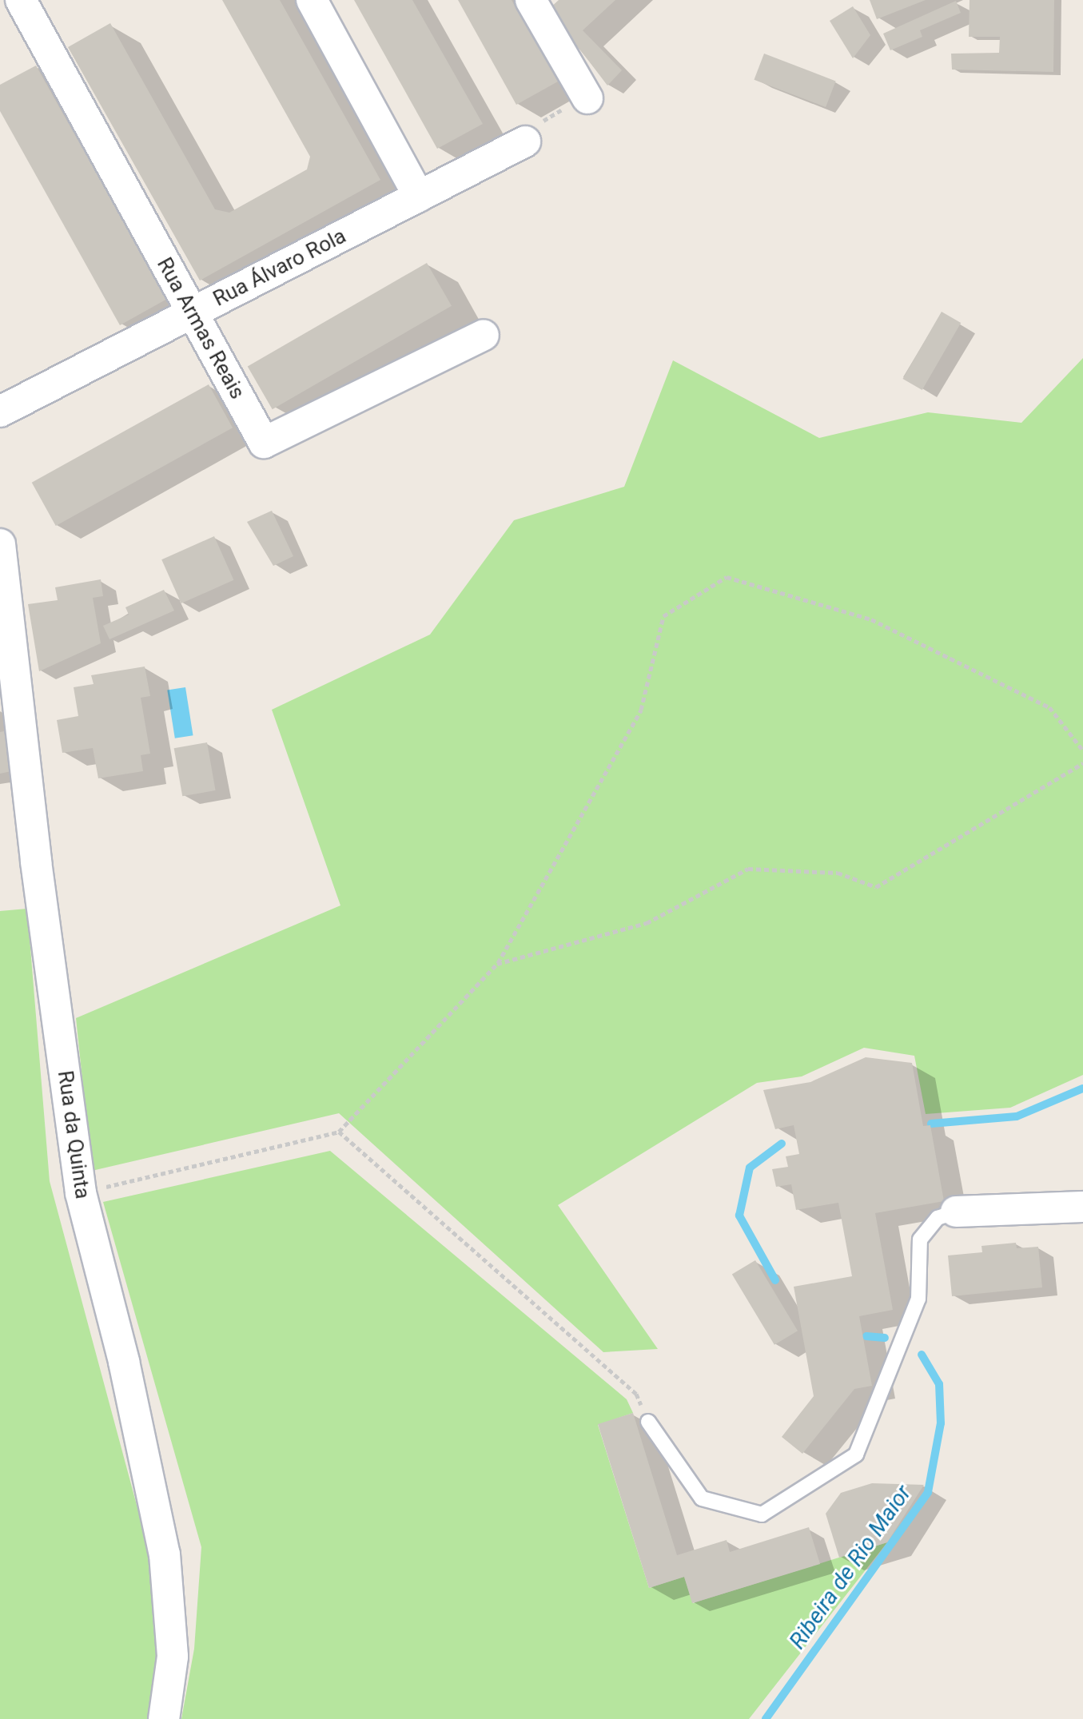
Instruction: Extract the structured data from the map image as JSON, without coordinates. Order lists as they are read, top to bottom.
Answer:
{
  "streets": {
    "street": ["Rua Álvaro Rola", "Rua Armas Reais", "Rua da Quinta"]
  },
  "crossings": [
    ["Rua Álvaro Rola", "Rua Armas Reais"]
  ],
  "water": ["Ribeira de Rio Maior"]
}
